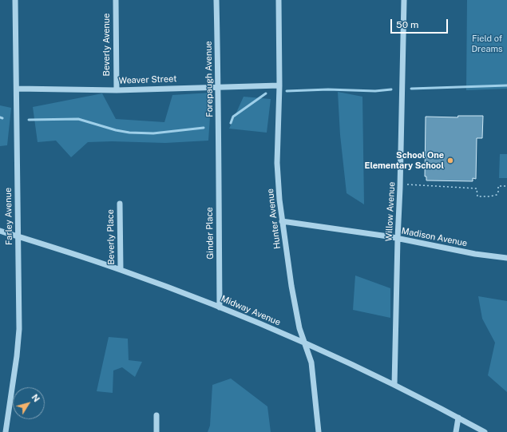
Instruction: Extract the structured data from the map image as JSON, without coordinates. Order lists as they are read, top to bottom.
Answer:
{
  "streets": {
    "street": [
      "Beverly Avenue",
      "Forepaugh Avenue",
      "Weaver Street",
      "Willow Avenue",
      "Farley Avenue",
      "Hunter Avenue",
      "Ginder Place",
      "Beverly Place",
      "Madison Avenue",
      "Midway Avenue"
    ]
  },
  "crossings": [
    ["Beverly Avenue", "Weaver Street"],
    ["Forepaugh Avenue", "Weaver Street"],
    ["Forepaugh Avenue", "Ginder Place"],
    ["Weaver Street", "Farley Avenue"],
    ["Weaver Street", "Hunter Avenue"],
    ["Willow Avenue", "Madison Avenue"],
    ["Willow Avenue", "Midway Avenue"],
    ["Farley Avenue", "Midway Avenue"],
    ["Hunter Avenue", "Madison Avenue"],
    ["Hunter Avenue", "Midway Avenue"],
    ["Ginder Place", "Midway Avenue"],
    ["Beverly Place", "Midway Avenue"]
  ],
  "parks": ["Field of Dreams"],
  "places": ["School One Elementary School"],
  "scale_bar": "50 m",
  "north": "top right"
}
